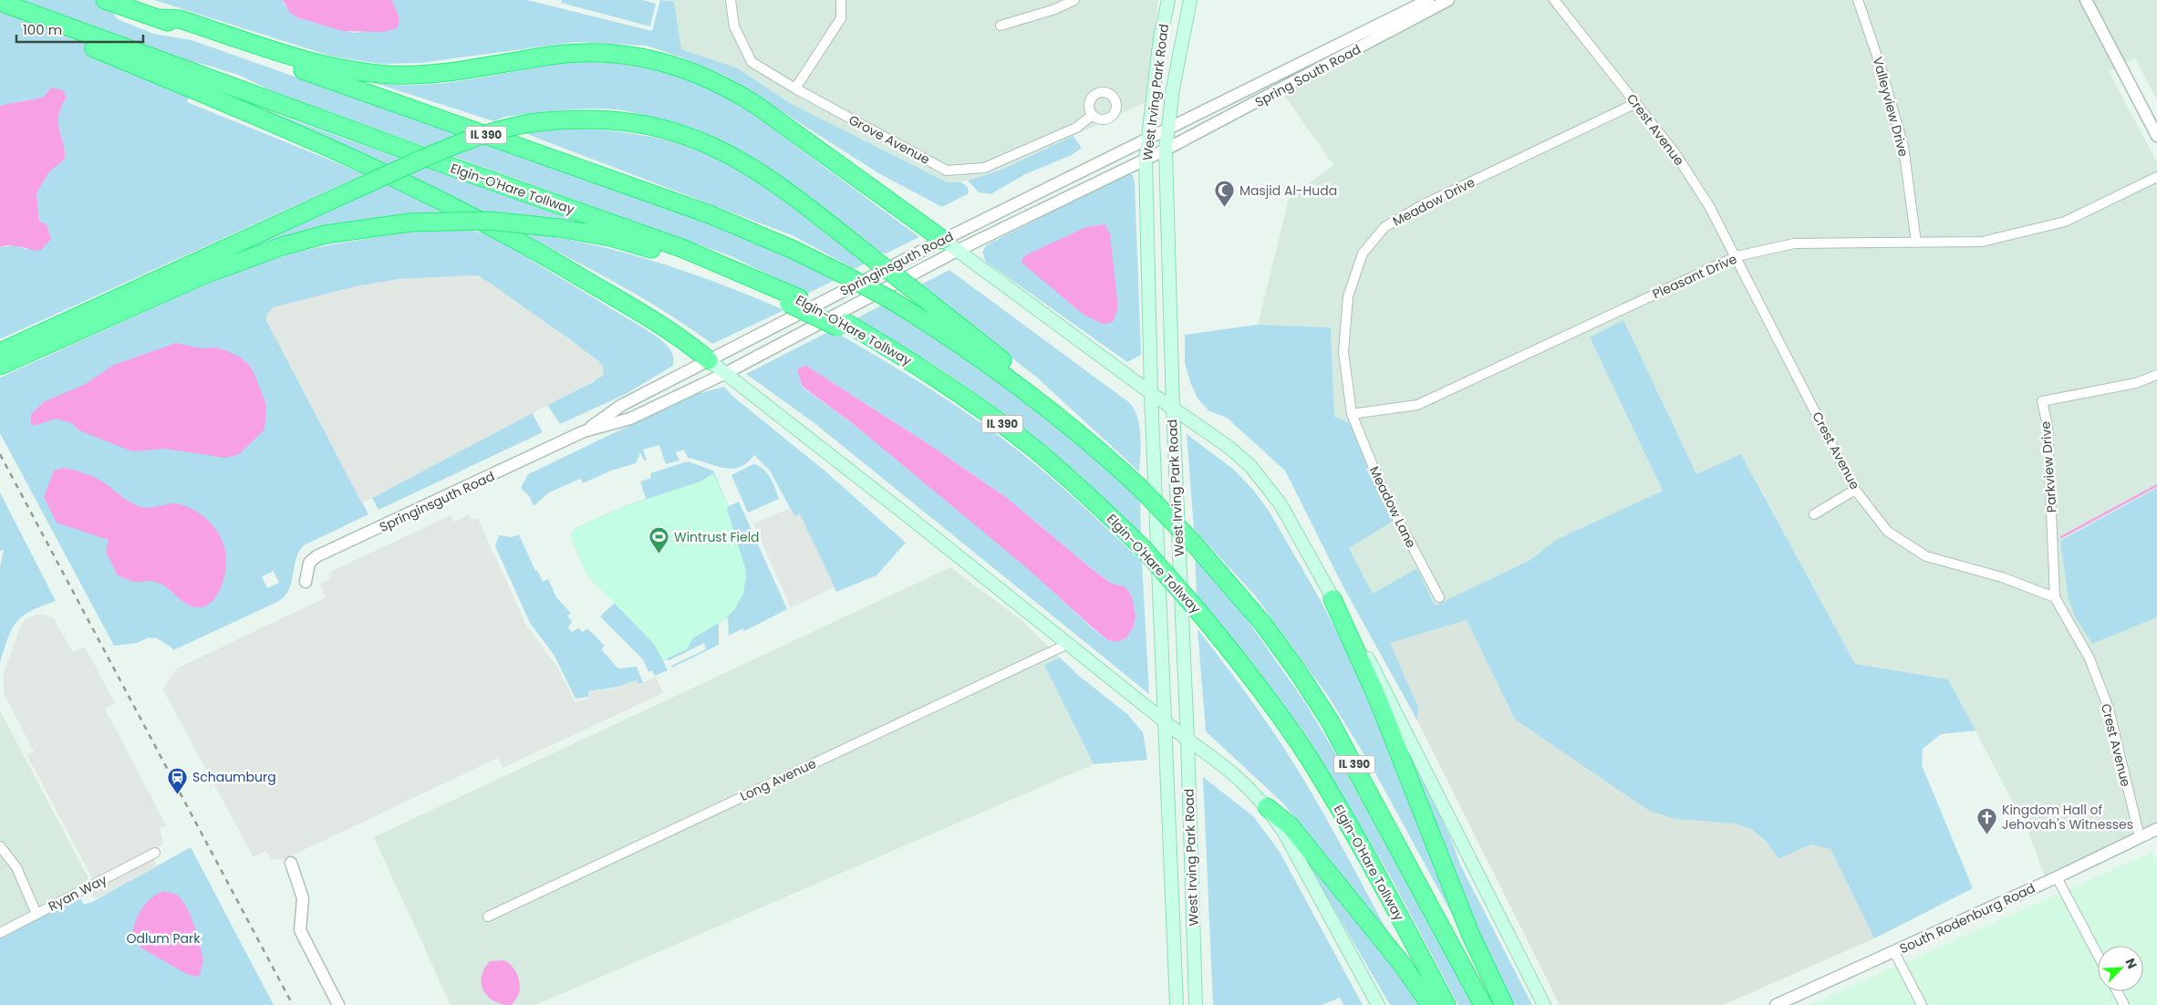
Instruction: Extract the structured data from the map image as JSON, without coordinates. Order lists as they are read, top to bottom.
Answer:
{
  "streets": {
    "highway": ["IL 390", "Elgin-O'Hare Tollway"],
    "main road": ["West Irving Park Road"],
    "street": [
      "Spring South Road",
      "Valleyview Drive",
      "Crest Avenue",
      "Grove Avenue",
      "Meadow Drive",
      "Springinsguth Road",
      "Pleasant Drive",
      "Parkview Drive",
      "Meadow Lane",
      "Long Avenue",
      "Ryan Way",
      "South Rodenburg Road"
    ]
  },
  "crossings": [
    ["Spring South Road", "West Irving Park Road"],
    ["Spring South Road", "Springinsguth Road"],
    ["West Irving Park Road", "Springinsguth Road"],
    ["Valleyview Drive", "Pleasant Drive"],
    ["Crest Avenue", "Meadow Drive"],
    ["Crest Avenue", "Pleasant Drive"],
    ["Crest Avenue", "Parkview Drive"],
    ["Crest Avenue", "South Rodenburg Road"],
    ["Meadow Drive", "Pleasant Drive"],
    ["Meadow Drive", "Meadow Lane"],
    ["Pleasant Drive", "Meadow Lane"]
  ],
  "parks": ["Odlum Park"],
  "places": {
    "mosque": ["Masjid Al-Huda"],
    "sports": ["Wintrust Field"],
    "station": ["Schaumburg"],
    "church": ["Kingdom Hall of Jehovah's Witnesses"]
  },
  "scale_bar": "100 m",
  "north": "top right"
}
